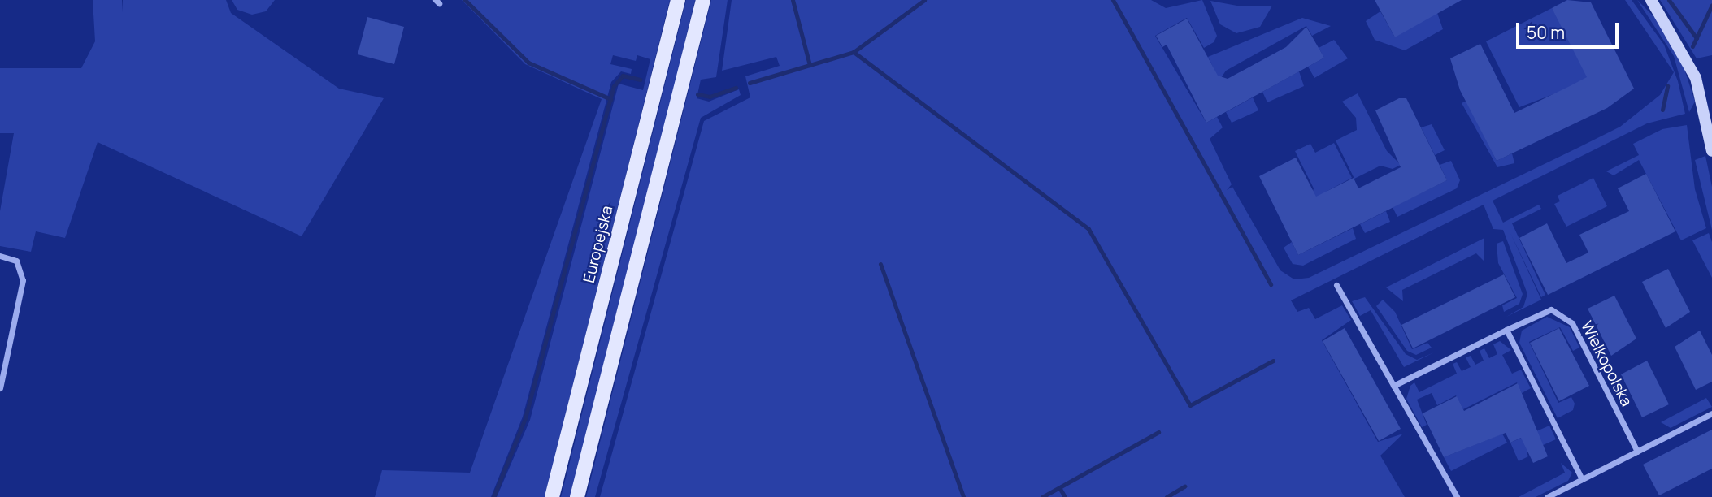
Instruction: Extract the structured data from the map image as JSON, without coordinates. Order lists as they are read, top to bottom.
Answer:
{
  "streets": {
    "main road": ["Europejska"],
    "street": ["Wielkopolska"]
  },
  "scale_bar": "50 m"
}
